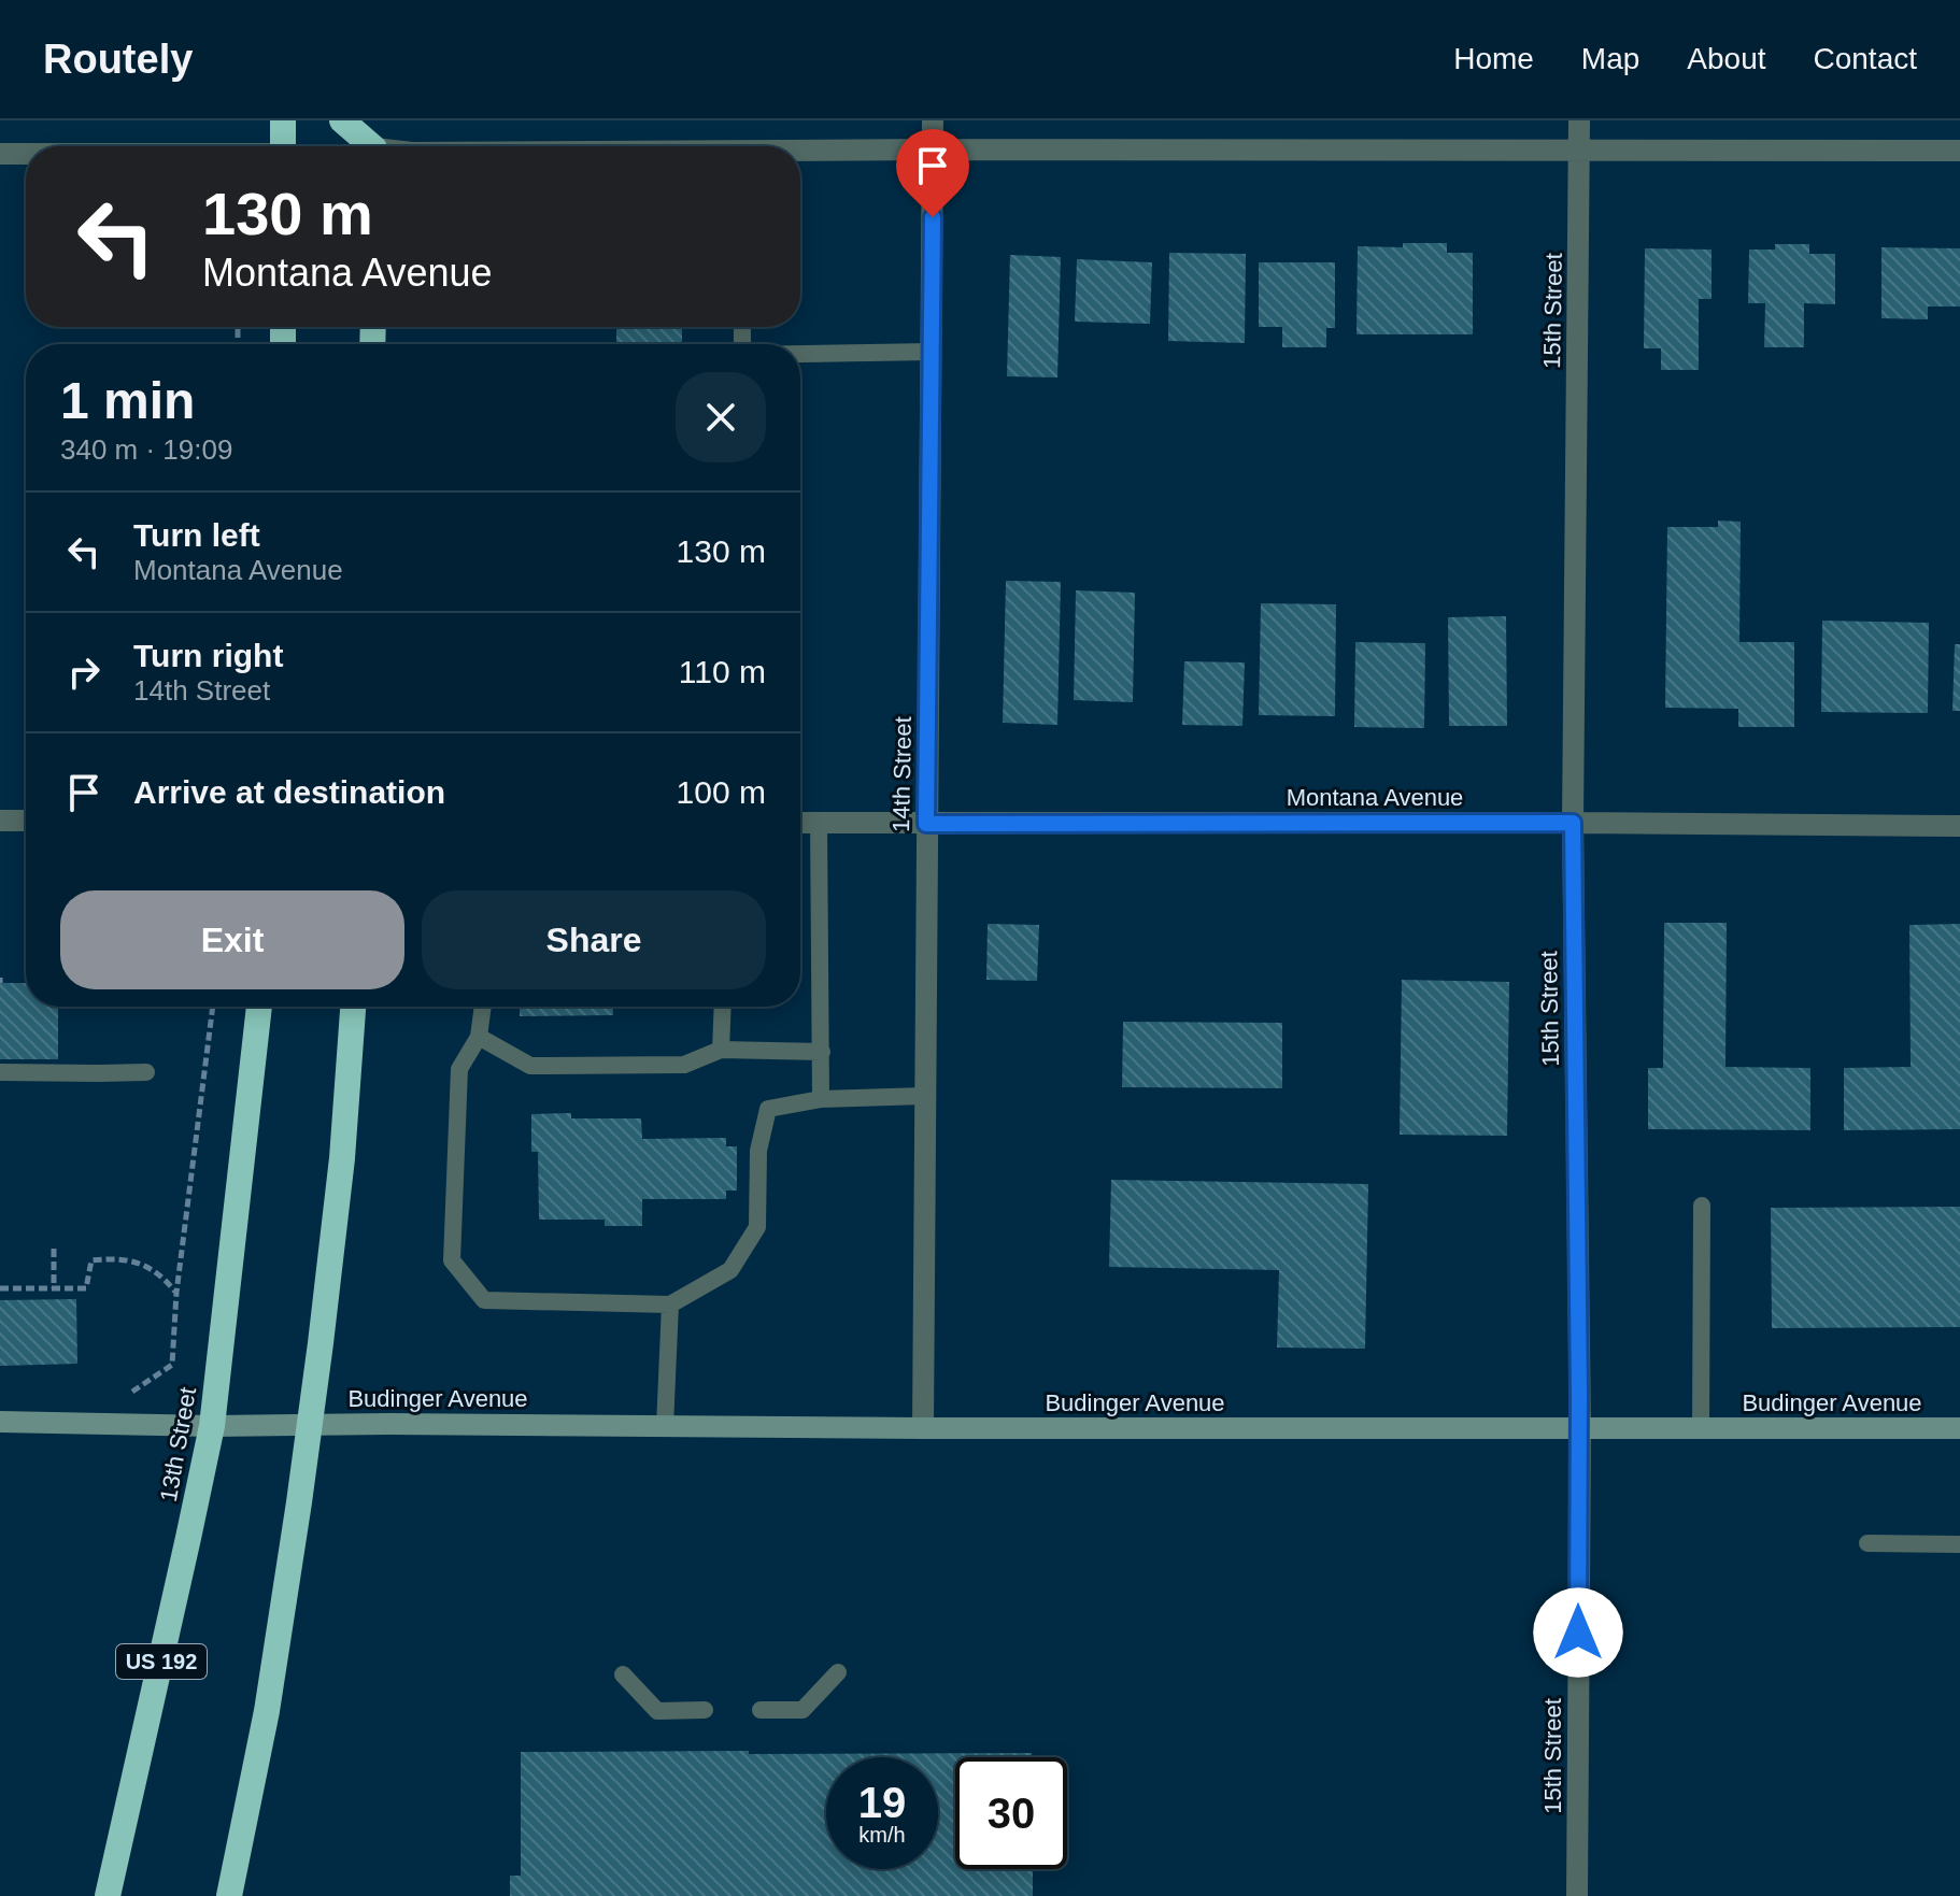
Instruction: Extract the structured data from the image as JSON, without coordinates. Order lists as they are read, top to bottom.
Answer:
{
  "streets": {
    "highway": ["13th Street", "US 192"],
    "street": [
      "15th Street",
      "14th Street",
      "Montana Avenue",
      "Budinger Avenue"
    ]
  },
  "crossings": [
    ["15th Street", "Montana Avenue"],
    ["15th Street", "Budinger Avenue"],
    ["14th Street", "Montana Avenue"],
    ["14th Street", "Budinger Avenue"],
    ["Budinger Avenue", "13th Street"]
  ],
  "page": {
    "header": "Routely",
    "nav": [
      "Home",
      "Map",
      "About",
      "Contact"
    ],
    "turn": ["130 m", "Montana Avenue"],
    "heading": ["1 min", "340 m · 19:09"],
    "list": [
      {
        "name": "Turn left",
        "note": "Montana Avenue",
        "value": "130 m"
      },
      {
        "name": "Turn right",
        "note": "14th Street",
        "value": "110 m"
      },
      {
        "name": "Arrive at destination",
        "value": "100 m"
      }
    ],
    "buttons": ["Exit", "Share"],
    "speed": "19 km/h",
    "limit": "30"
  }
}
